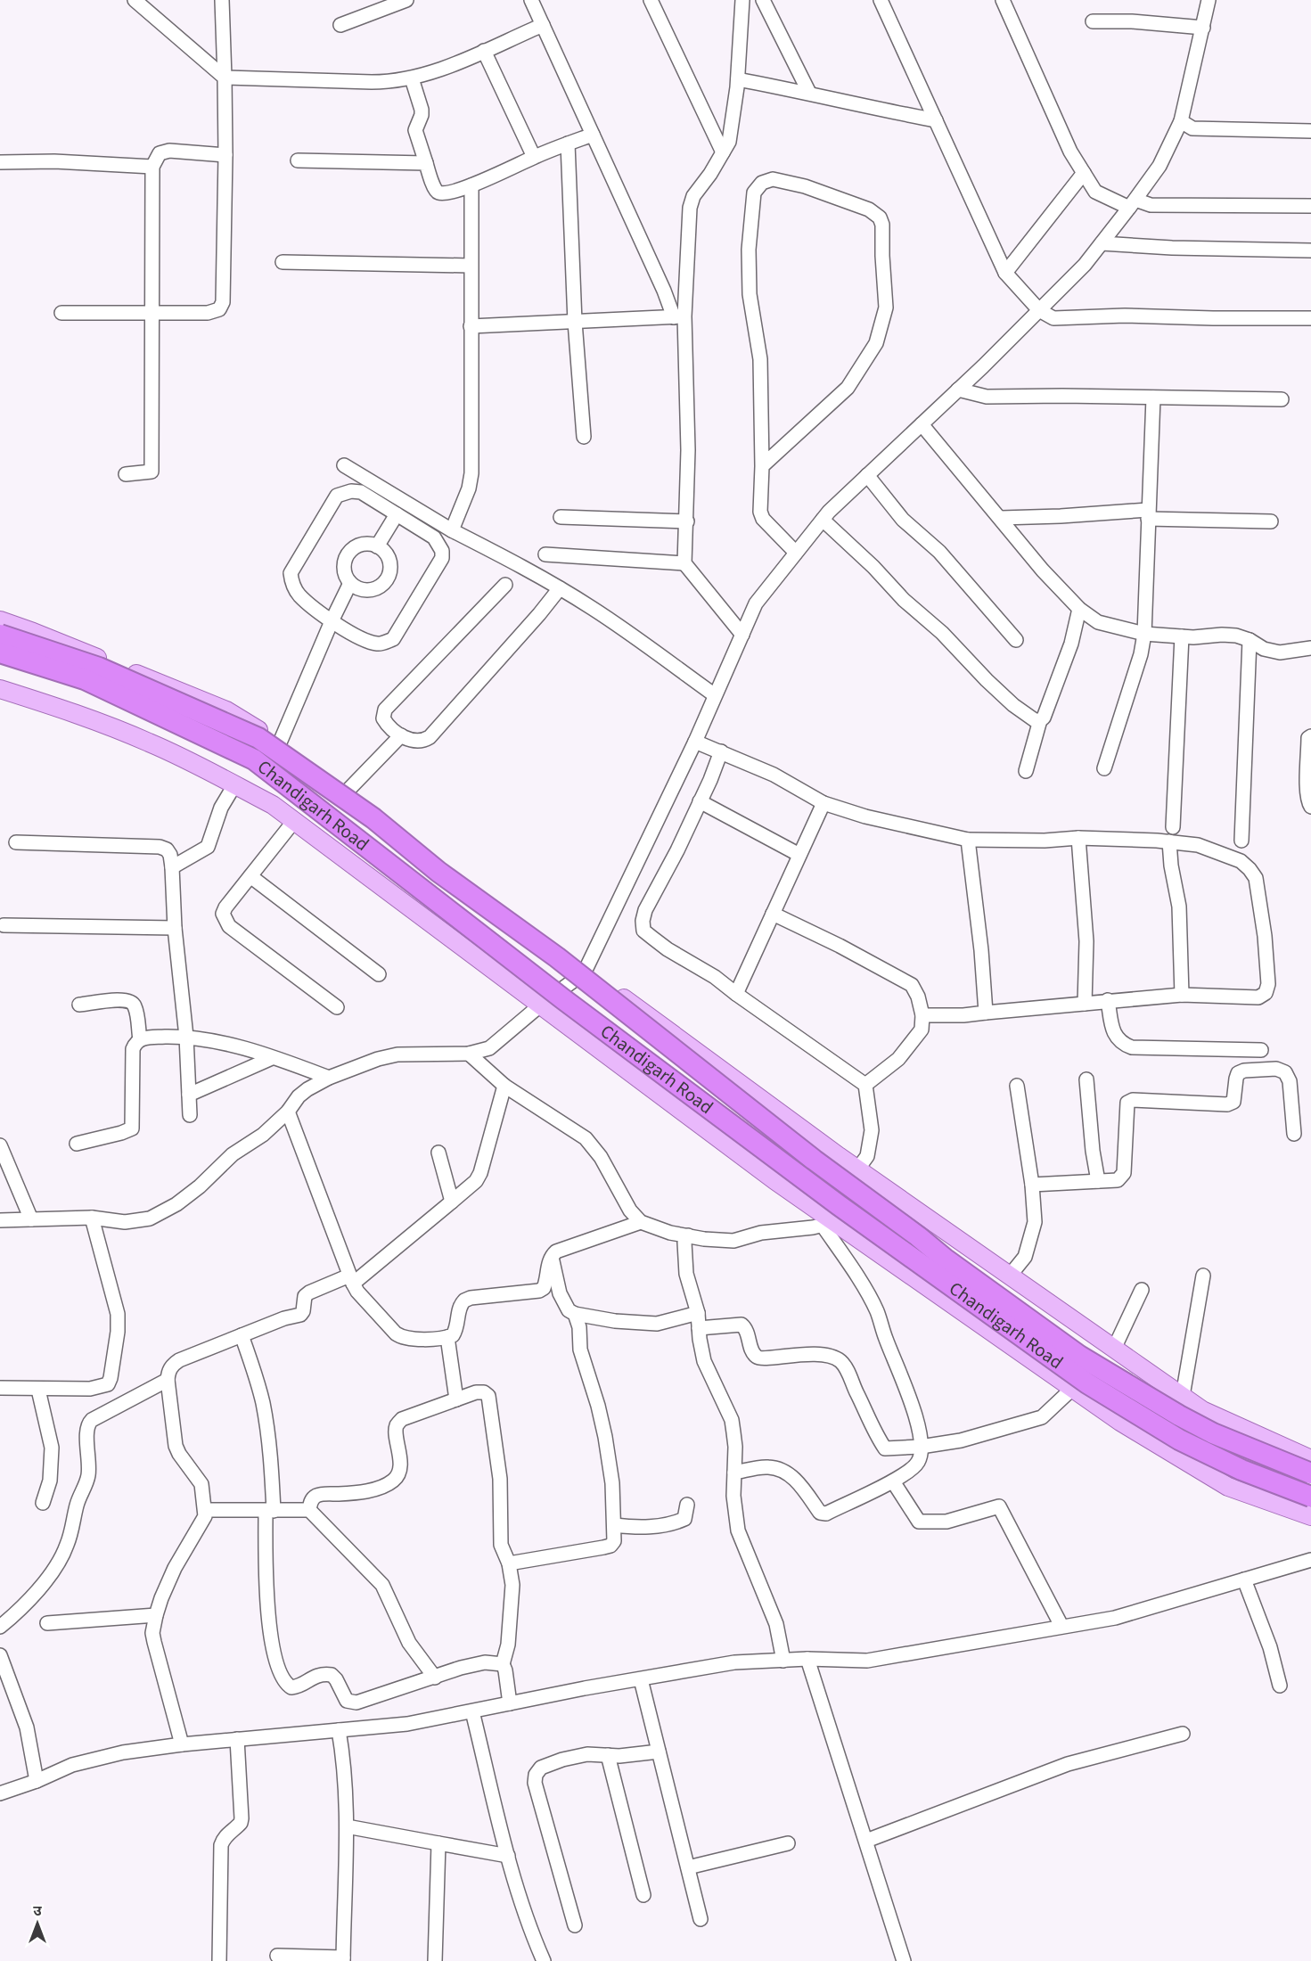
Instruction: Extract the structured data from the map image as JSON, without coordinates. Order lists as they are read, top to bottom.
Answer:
{
  "streets": {
    "highway": ["Chandigarh Road"]
  },
  "north": "top"
}
